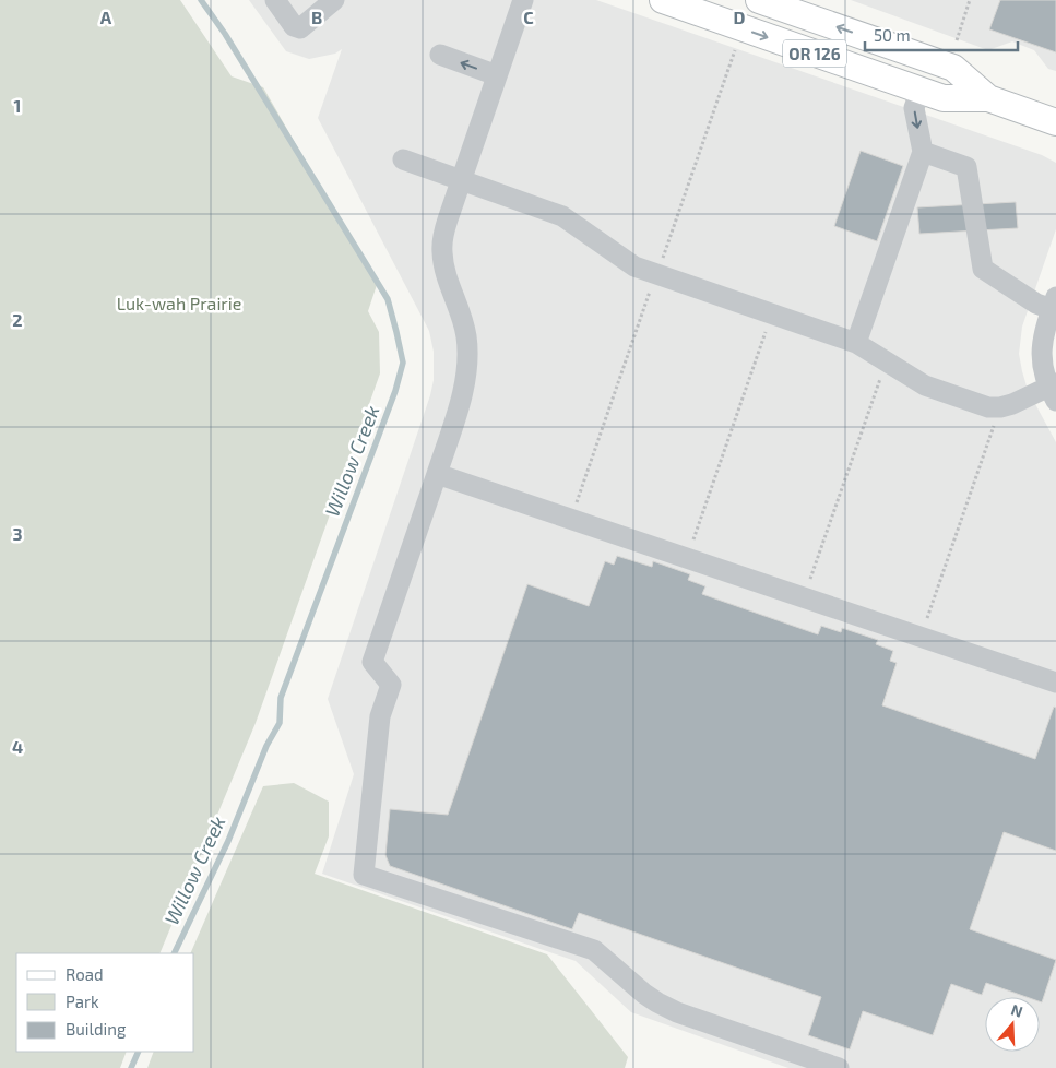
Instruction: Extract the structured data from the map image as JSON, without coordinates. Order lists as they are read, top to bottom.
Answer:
{
  "streets": {
    "main road": ["OR 126"]
  },
  "water": ["Willow Creek"],
  "parks": ["Luk-wah Prairie"],
  "legend": ["Road", "Park", "Building"],
  "scale_bar": "50 m",
  "north": "top",
  "grid": {
    "columns": [
      "A",
      "B",
      "C",
      "D"
    ],
    "rows": [
      "1",
      "2",
      "3",
      "4"
    ]
  }
}
